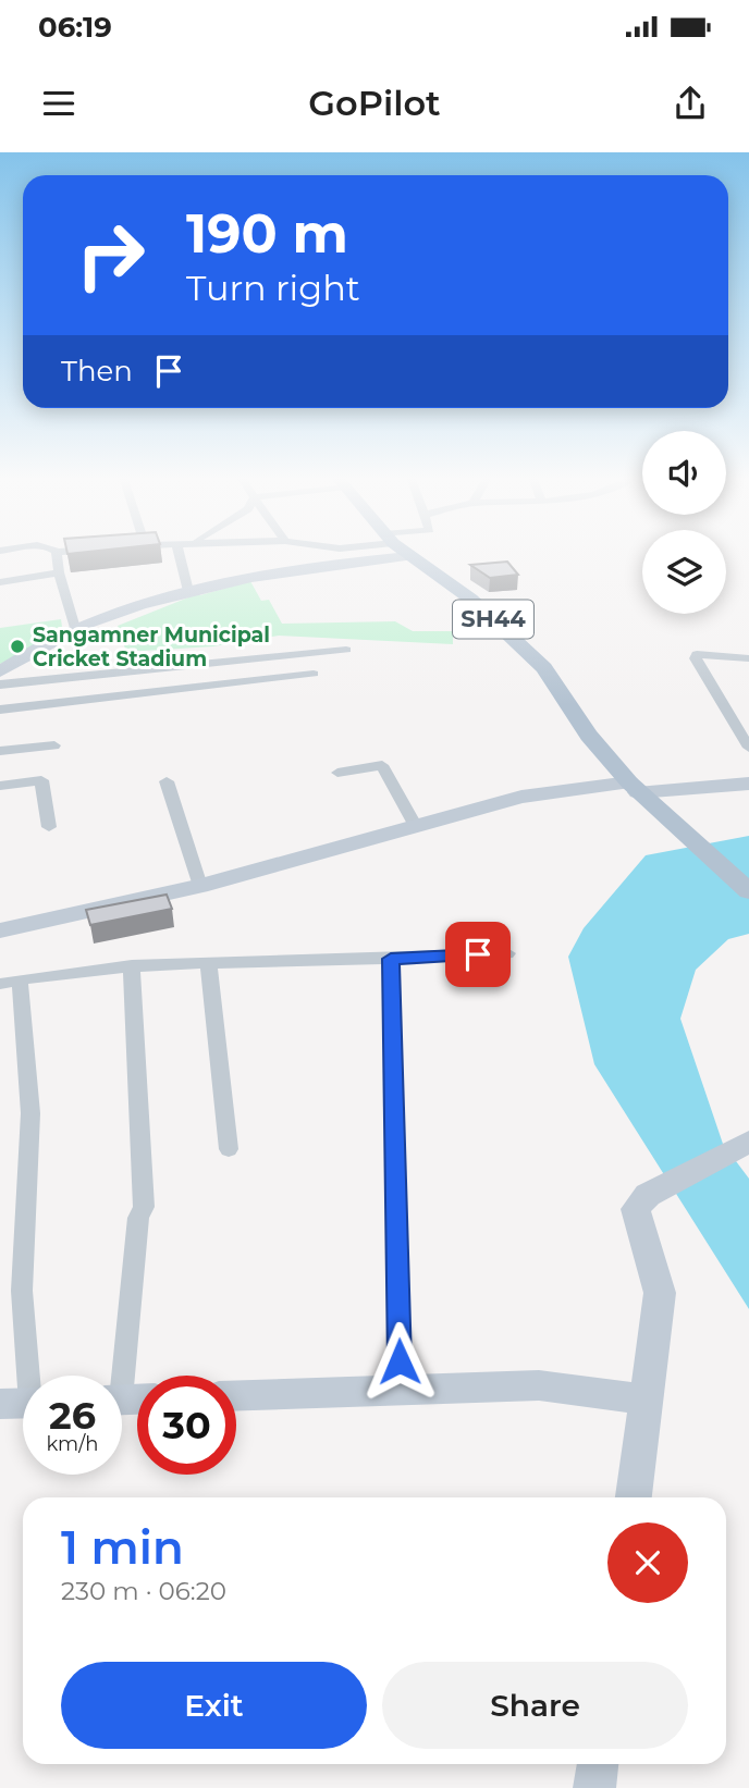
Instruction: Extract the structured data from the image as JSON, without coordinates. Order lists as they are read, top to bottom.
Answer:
{
  "streets": {
    "main road": ["SH44"]
  },
  "places": ["Sangamner Municipal Cricket Stadium"],
  "page": {
    "status": "06:19",
    "header": "GoPilot",
    "turn": ["190 m", "Turn right"],
    "then": "Then",
    "speed": "26 km/h",
    "limit": "30",
    "heading": ["1 min", "230 m · 06:20"],
    "buttons": ["Exit", "Share"]
  }
}
